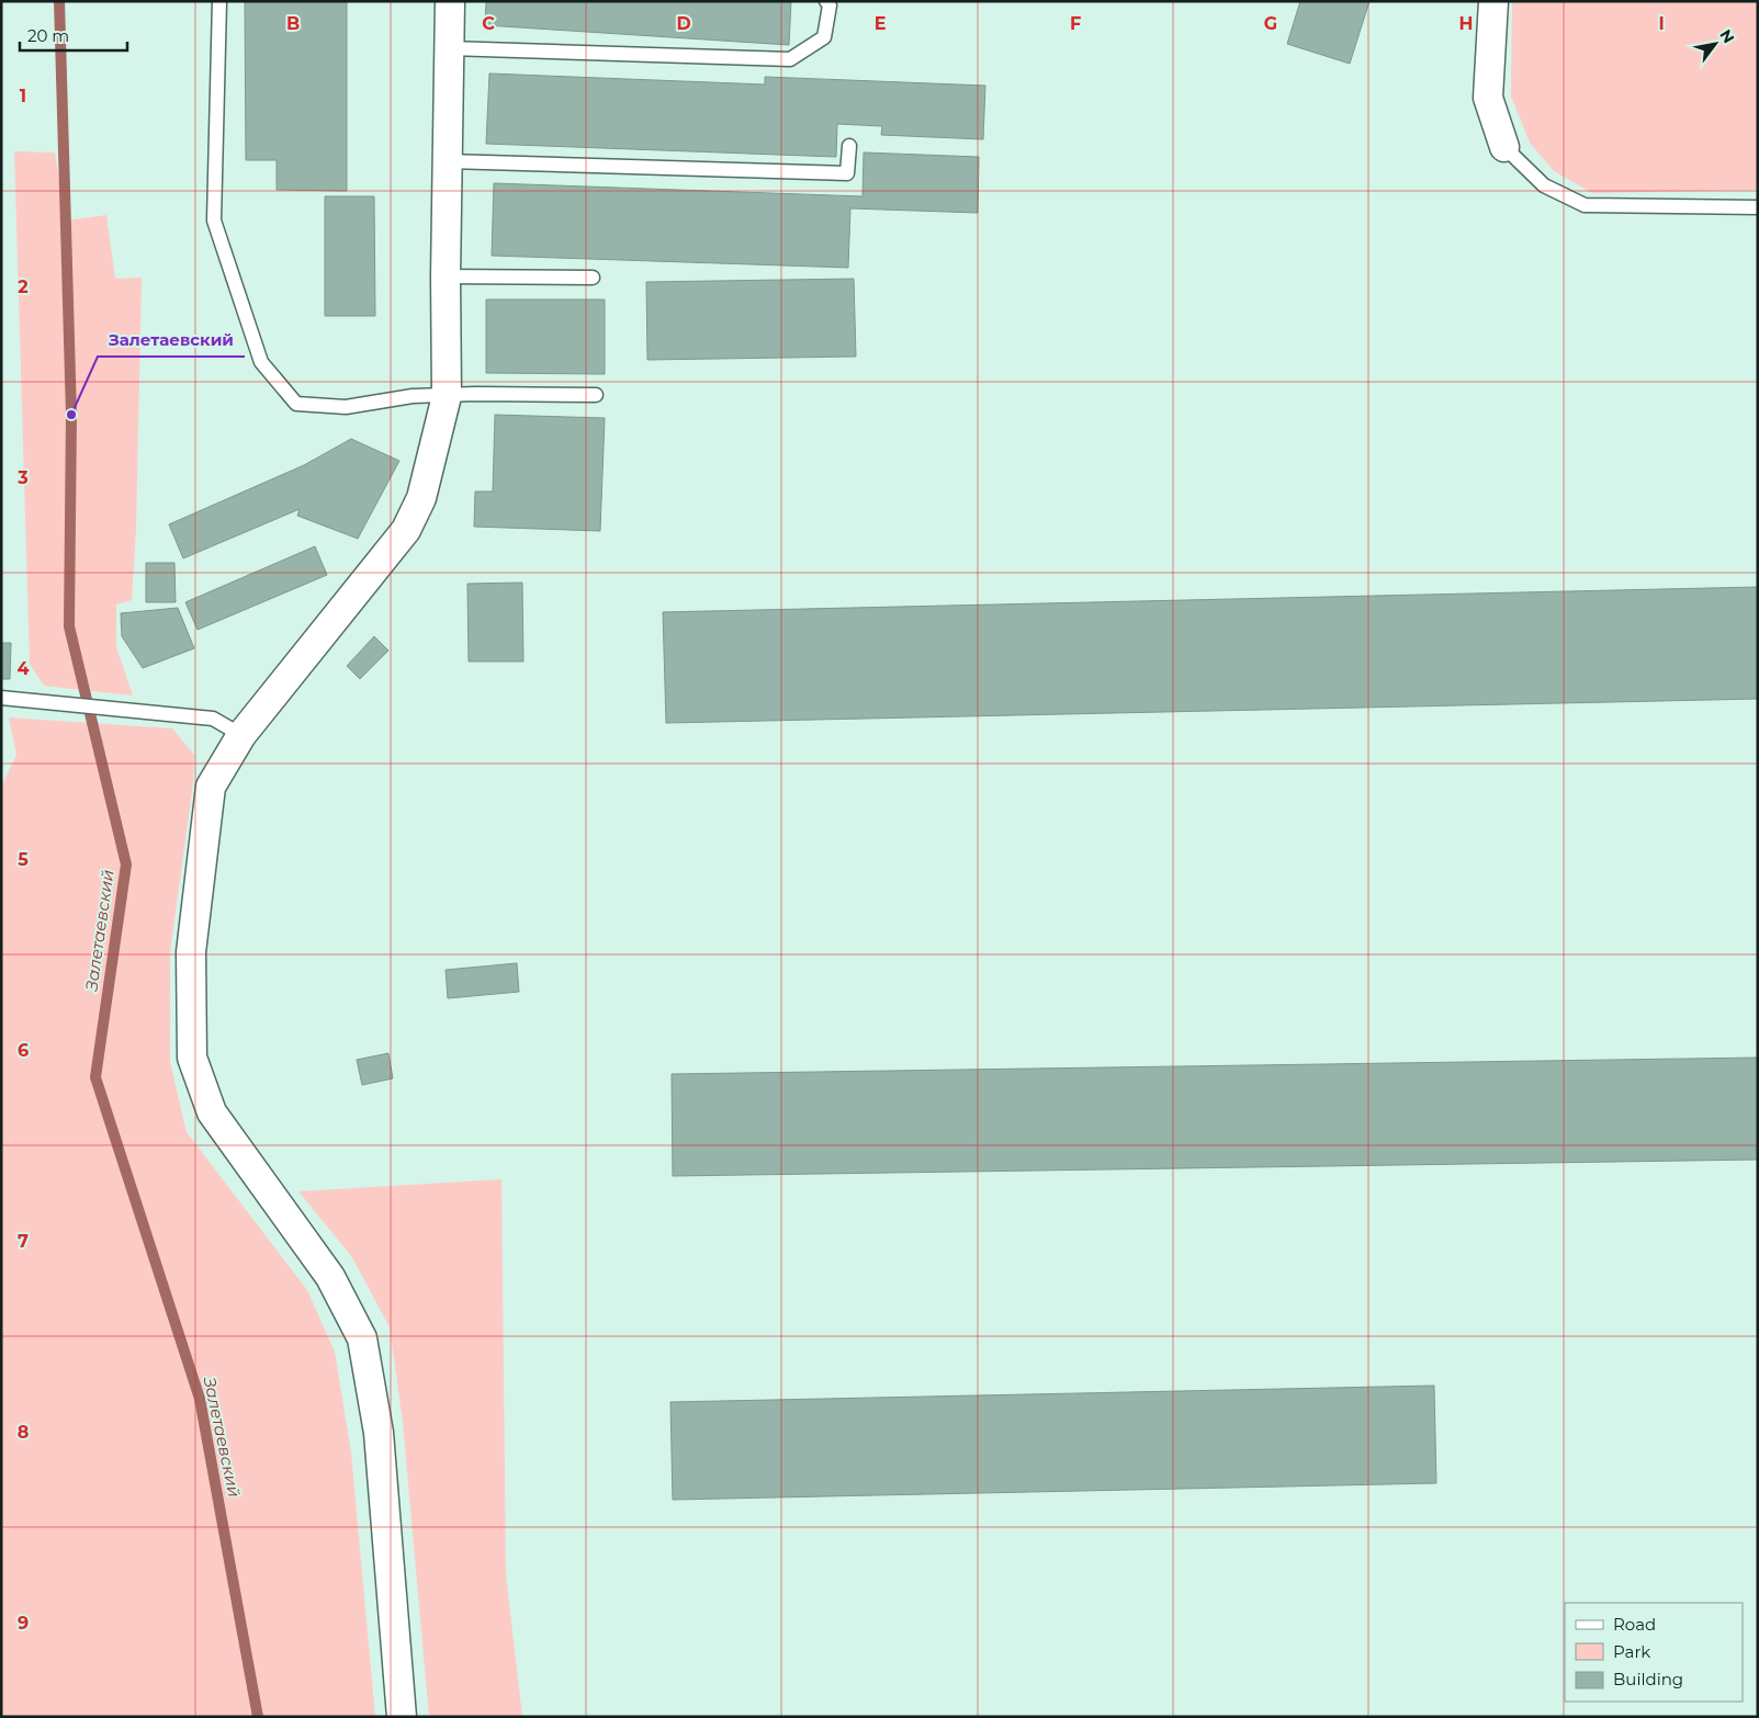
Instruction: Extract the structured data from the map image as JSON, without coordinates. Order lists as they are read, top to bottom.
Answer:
{
  "water": ["Залетаевский"],
  "places": ["Залетаевский"],
  "legend": ["Road", "Park", "Building"],
  "scale_bar": "20 m",
  "north": "top right",
  "grid": {
    "columns": [
      "B",
      "C",
      "D",
      "E",
      "F",
      "G",
      "H",
      "I"
    ],
    "rows": [
      "1",
      "2",
      "3",
      "4",
      "5",
      "6",
      "7",
      "8",
      "9"
    ]
  }
}
